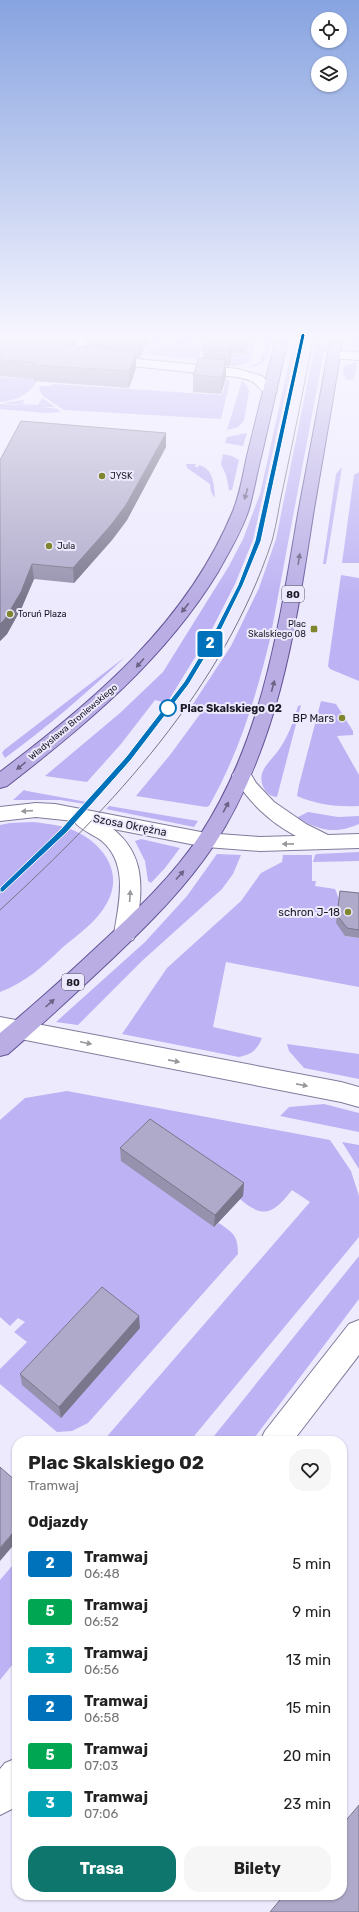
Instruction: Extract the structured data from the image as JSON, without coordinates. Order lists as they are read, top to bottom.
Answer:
{
  "streets": {
    "main road": ["80", "Władysława Broniewskiego"],
    "street": ["Szosa Okrężna"]
  },
  "crossings": [
    ["80", "Szosa Okrężna"]
  ],
  "places": {
    "other": [
      "JYSK",
      "Jula",
      "Toruń Plaza",
      "Plac Skalskiego 02",
      "BP Mars",
      "schron J-18"
    ],
    "transit": ["Plac Skalskiego 08"]
  },
  "lines": ["tram line 2"],
  "page": {
    "on_map": "2",
    "heading": [
      ["Plac Skalskiego 02", "Tramwaj"],
      "Odjazdy"
    ],
    "list": [
      {
        "mark": "2",
        "name": "Tramwaj",
        "note": "06:48",
        "value": "5 min"
      },
      {
        "mark": "5",
        "name": "Tramwaj",
        "note": "06:52",
        "value": "9 min"
      },
      {
        "mark": "3",
        "name": "Tramwaj",
        "note": "06:56",
        "value": "13 min"
      },
      {
        "mark": "2",
        "name": "Tramwaj",
        "note": "06:58",
        "value": "15 min"
      },
      {
        "mark": "5",
        "name": "Tramwaj",
        "note": "07:03",
        "value": "20 min"
      },
      {
        "mark": "3",
        "name": "Tramwaj",
        "note": "07:06",
        "value": "23 min"
      }
    ],
    "buttons": ["Trasa", "Bilety"]
  }
}
